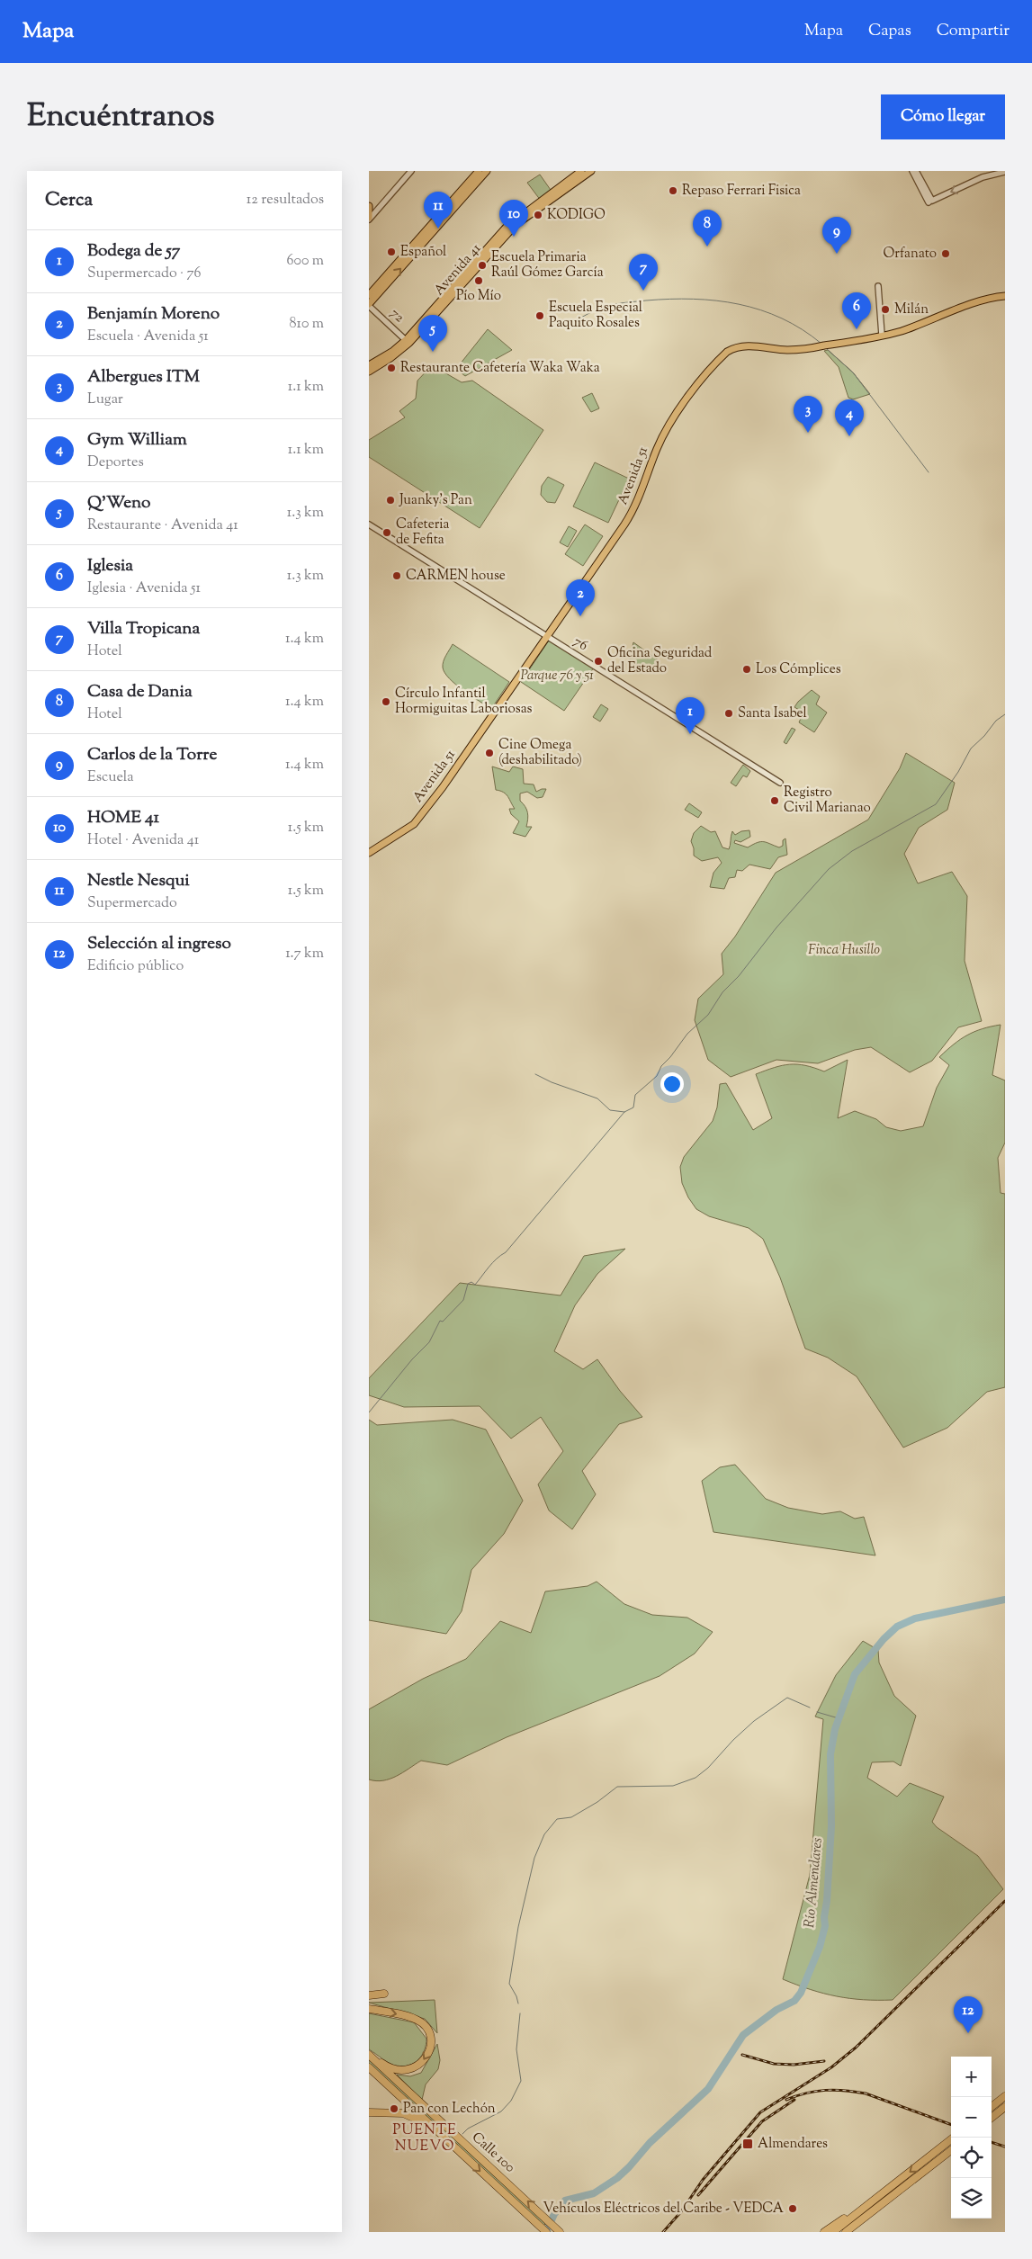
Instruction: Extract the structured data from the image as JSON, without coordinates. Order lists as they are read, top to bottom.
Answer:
{
  "streets": {
    "highway": ["Calle 100"],
    "main road": ["Avenida 41", "Avenida 51"],
    "street": ["72", "76"]
  },
  "crossings": [
    ["Avenida 41", "72"],
    ["Avenida 51", "76"]
  ],
  "districts": ["PUENTE NUEVO"],
  "water": ["Río Almendares"],
  "parks": ["Parque 76 y 51", "Finca Husillo"],
  "places": {
    "other": [
      "Repaso Ferrari Fisica",
      "KODIGO",
      "Español",
      "Orfanato",
      "Escuela Primaria Raúl Gómez García",
      "Pío Mío",
      "Milán",
      "Escuela Especial Paquito Rosales",
      "Restaurante Cafetería Waka Waka",
      "Juanky's Pan",
      "Cafeteria de Fefita",
      "CARMEN house",
      "Oficina Seguridad del Estado",
      "Los Cómplices",
      "Círculo Infantil Hormiguitas Laboriosas",
      "Santa Isabel",
      "Cine Omega (deshabilitado)",
      "Registro Civil Marianao",
      "Pan con Lechón",
      "Vehículos Eléctricos del Caribe - VEDCA"
    ],
    "transit": ["Almendares"]
  },
  "page": {
    "header": "Mapa",
    "nav": ["Mapa", "Capas", "Compartir"],
    "title": "Encuéntranos",
    "buttons": "Cómo llegar",
    "heading": ["Cerca", "12 resultados"],
    "pins": [
      "11",
      "10",
      "8",
      "9",
      "7",
      "6",
      "5",
      "3",
      "4",
      "2",
      "1",
      "12"
    ],
    "list": [
      {
        "mark": "1",
        "name": "Bodega de 57",
        "note": "Supermercado · 76",
        "value": "600 m"
      },
      {
        "mark": "2",
        "name": "Benjamín Moreno",
        "note": "Escuela · Avenida 51",
        "value": "810 m"
      },
      {
        "mark": "3",
        "name": "Albergues ITM",
        "note": "Lugar",
        "value": "1.1 km"
      },
      {
        "mark": "4",
        "name": "Gym William",
        "note": "Deportes",
        "value": "1.1 km"
      },
      {
        "mark": "5",
        "name": "Q'Weno",
        "note": "Restaurante · Avenida 41",
        "value": "1.3 km"
      },
      {
        "mark": "6",
        "name": "Iglesia",
        "note": "Iglesia · Avenida 51",
        "value": "1.3 km"
      },
      {
        "mark": "7",
        "name": "Villa Tropicana",
        "note": "Hotel",
        "value": "1.4 km"
      },
      {
        "mark": "8",
        "name": "Casa de Dania",
        "note": "Hotel",
        "value": "1.4 km"
      },
      {
        "mark": "9",
        "name": "Carlos de la Torre",
        "note": "Escuela",
        "value": "1.4 km"
      },
      {
        "mark": "10",
        "name": "HOME 41",
        "note": "Hotel · Avenida 41",
        "value": "1.5 km"
      },
      {
        "mark": "11",
        "name": "Nestle Nesqui",
        "note": "Supermercado",
        "value": "1.5 km"
      },
      {
        "mark": "12",
        "name": "Selección al ingreso",
        "note": "Edificio público",
        "value": "1.7 km"
      }
    ],
    "map_buttons": ["+", "−"]
  }
}
